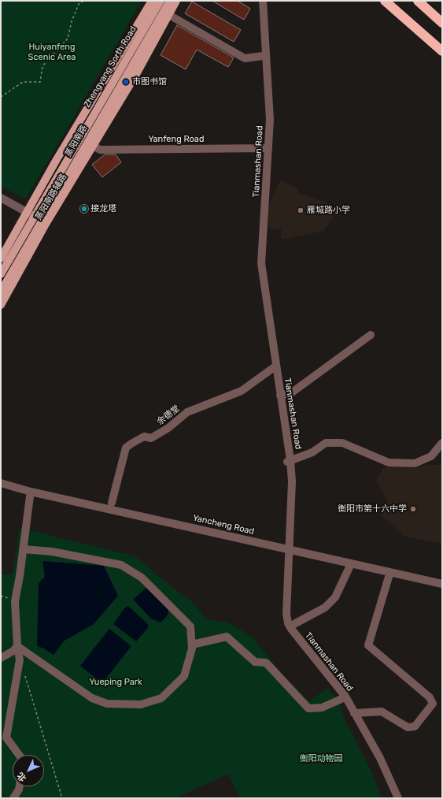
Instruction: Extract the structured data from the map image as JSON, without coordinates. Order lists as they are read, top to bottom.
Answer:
{
  "streets": {
    "main road": ["Zhengyang Sorth Road", "蒸阳南路", "蒸阳南路辅路"],
    "street": [
      "Yanfeng Road",
      "Tianmashan Road",
      "余德堂",
      "Yancheng Road"
    ]
  },
  "crossings": [
    ["Zhengyang Sorth Road", "蒸阳南路辅路"],
    ["Yanfeng Road", "蒸阳南路"],
    ["Yanfeng Road", "Tianmashan Road"],
    ["Yanfeng Road", "蒸阳南路辅路"],
    ["蒸阳南路", "蒸阳南路辅路"],
    ["Tianmashan Road", "余德堂"],
    ["Tianmashan Road", "Yancheng Road"]
  ],
  "parks": ["Huiyanfeng Scenic Area", "Yueping Park", "衡阳动物园"],
  "places": [
    "市图书馆",
    "接龙塔",
    "雁城路小学",
    "衡阳市第十六中学"
  ],
  "north": "bottom left"
}
